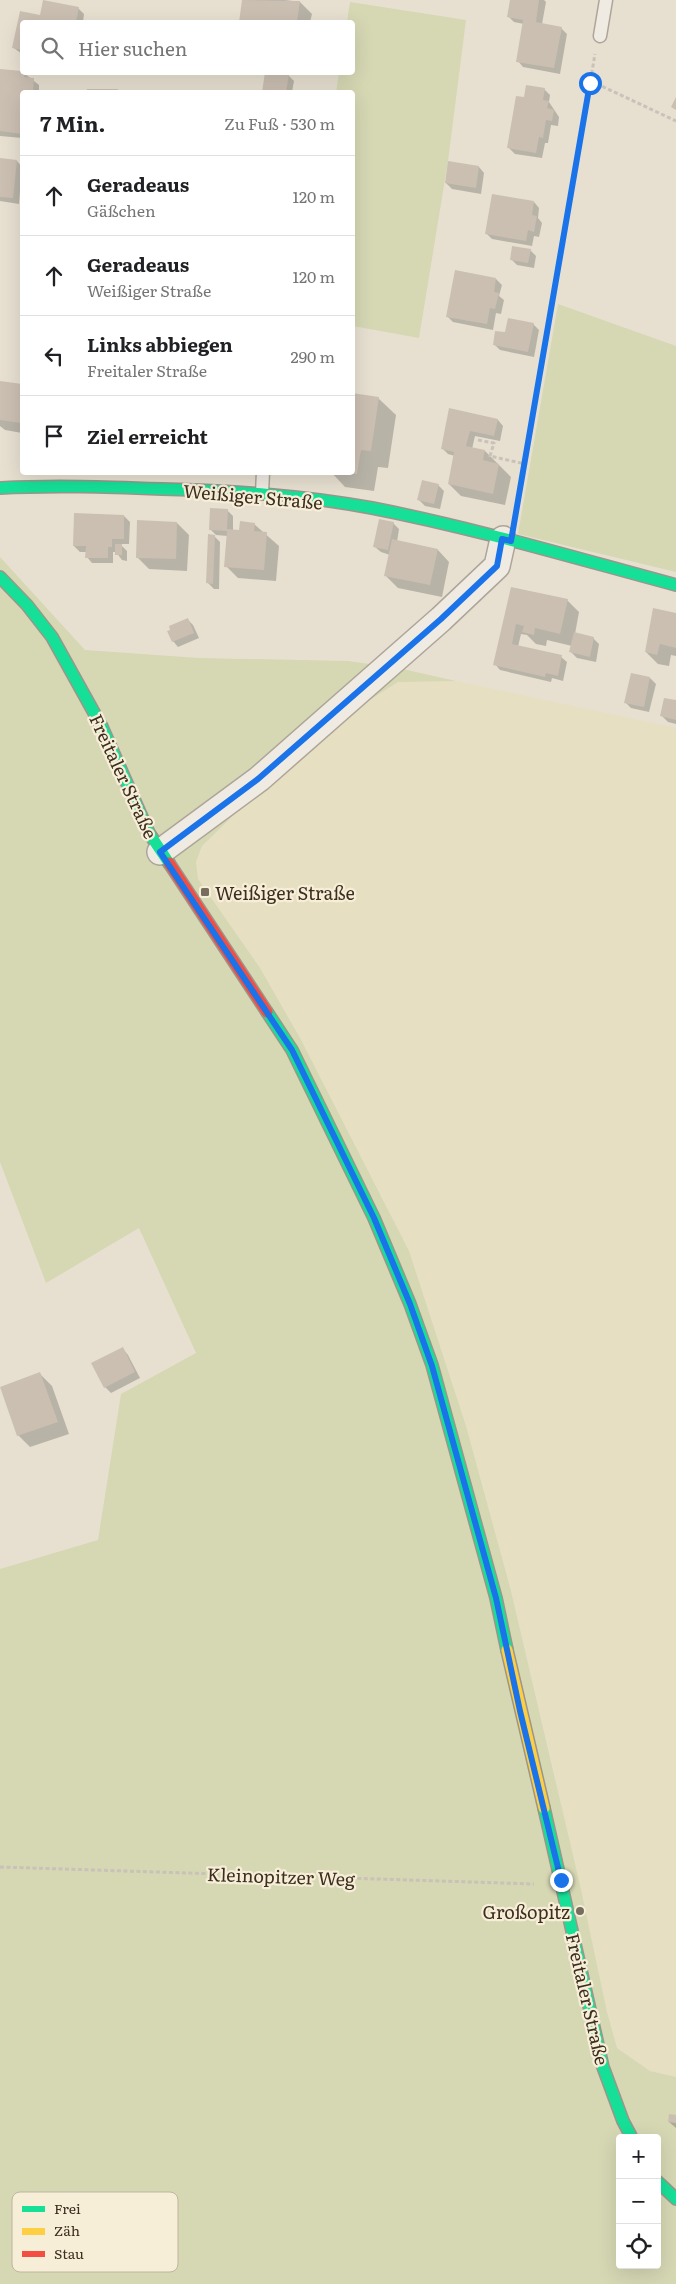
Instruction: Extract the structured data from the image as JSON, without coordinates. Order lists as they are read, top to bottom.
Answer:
{
  "streets": {
    "street": ["Weißiger Straße", "Freitaler Straße"],
    "path": ["Kleinopitzer Weg"]
  },
  "crossings": [
    ["Freitaler Straße", "Kleinopitzer Weg"]
  ],
  "places": {
    "transit": ["Weißiger Straße"],
    "other": ["Großopitz"]
  },
  "legend": ["Frei", "Zäh", "Stau"],
  "page": {
    "search": "Hier suchen",
    "heading": ["7 Min.", "Zu Fuß · 530 m"],
    "list": [
      ["Geradeaus", "Gäßchen", "120 m"],
      ["Geradeaus", "Weißiger Straße", "120 m"],
      ["Links abbiegen", "Freitaler Straße", "290 m"],
      "Ziel erreicht"
    ],
    "map_buttons": ["+", "−"]
  }
}
